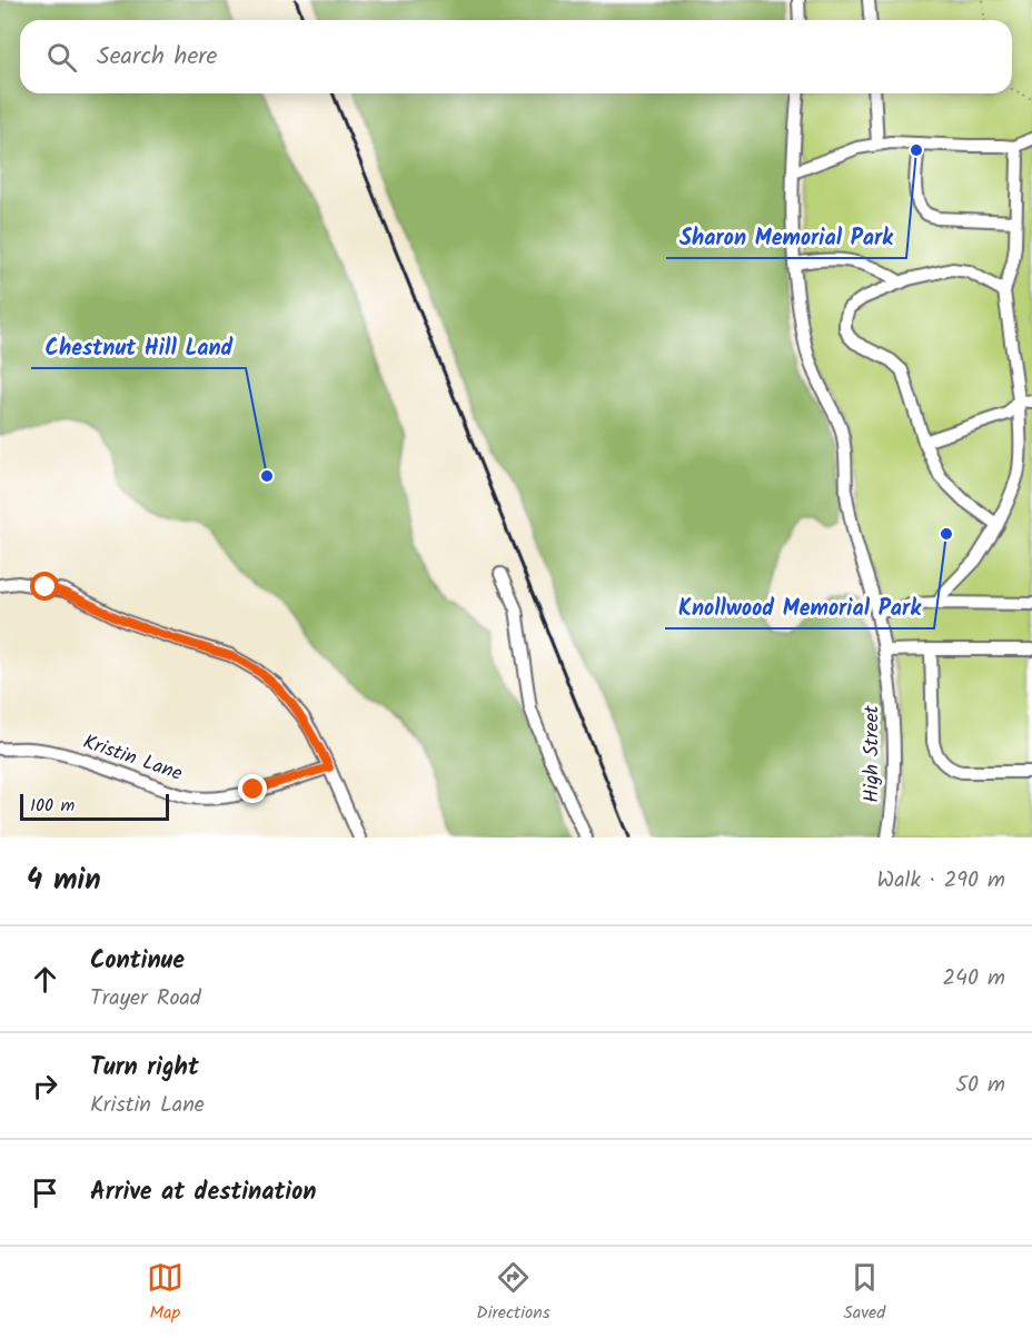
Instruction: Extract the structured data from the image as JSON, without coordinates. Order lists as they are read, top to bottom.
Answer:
{
  "streets": {
    "street": ["High Street", "Kristin Lane"]
  },
  "places": ["Sharon Memorial Park", "Chestnut Hill Land", "Knollwood Memorial Park"],
  "scale_bar": "100 m",
  "page": {
    "search": "Search here",
    "scale": "100 m",
    "heading": ["4 min", "Walk · 290 m"],
    "list": [
      ["Continue", "Trayer Road", "240 m"],
      ["Turn right", "Kristin Lane", "50 m"],
      "Arrive at destination"
    ],
    "nav": ["Map", "Directions", "Saved"]
  }
}
